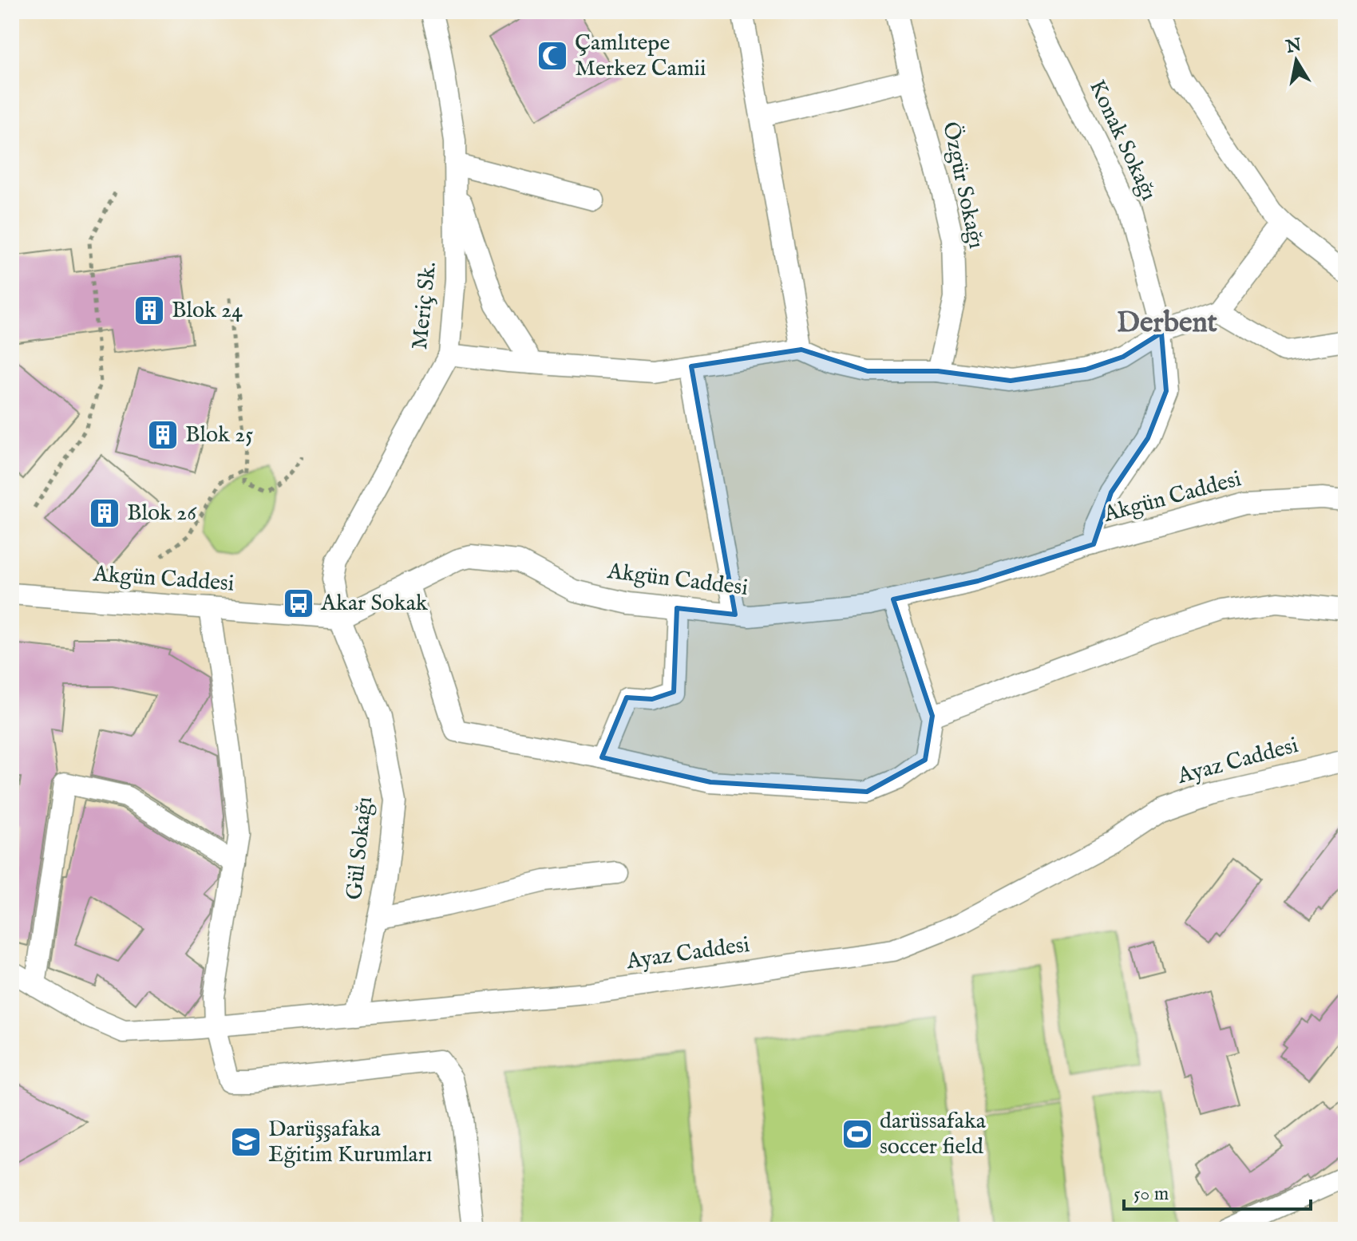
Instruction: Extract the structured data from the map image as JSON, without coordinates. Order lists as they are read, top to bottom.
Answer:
{
  "streets": {
    "street": [
      "Konak Sokağı",
      "Özgür Sokağı",
      "Meriç Sk.",
      "Akgün Caddesi",
      "Ayaz Caddesi",
      "Gül Sokağı"
    ]
  },
  "crossings": [
    ["Konak Sokağı", "Akgün Caddesi"],
    ["Meriç Sk.", "Akgün Caddesi"],
    ["Meriç Sk.", "Gül Sokağı"],
    ["Akgün Caddesi", "Gül Sokağı"],
    ["Ayaz Caddesi", "Gül Sokağı"]
  ],
  "districts": ["Derbent"],
  "places": {
    "mosque": ["Çamlıtepe Merkez Camii"],
    "building": ["Blok 24", "Blok 25", "Blok 26"],
    "bus stop": ["Akar Sokak"],
    "sports": ["darüssafaka soccer field"],
    "school or university": ["Darüşşafaka Eğitim Kurumları"]
  },
  "scale_bar": "50 m",
  "north": "top"
}
